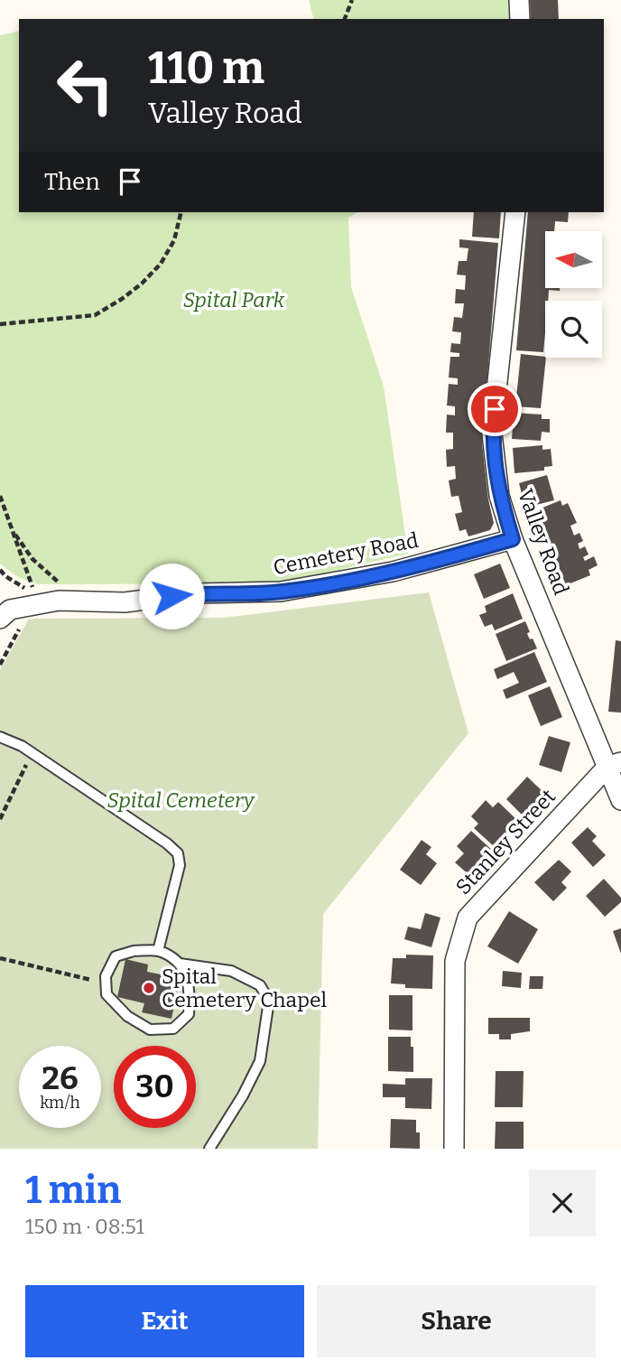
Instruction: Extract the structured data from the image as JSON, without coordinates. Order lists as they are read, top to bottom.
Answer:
{
  "streets": {
    "street": ["Valley Road", "Cemetery Road", "Stanley Street"]
  },
  "crossings": [
    ["Valley Road", "Cemetery Road"],
    ["Valley Road", "Stanley Street"]
  ],
  "parks": ["Spital Park", "Spital Cemetery"],
  "places": ["Spital Cemetery Chapel"],
  "north": "left",
  "page": {
    "turn": ["110 m", "Valley Road"],
    "then": "Then",
    "speed": "26 km/h",
    "limit": "30",
    "heading": ["1 min", "150 m · 08:51"],
    "buttons": ["Exit", "Share"]
  }
}
